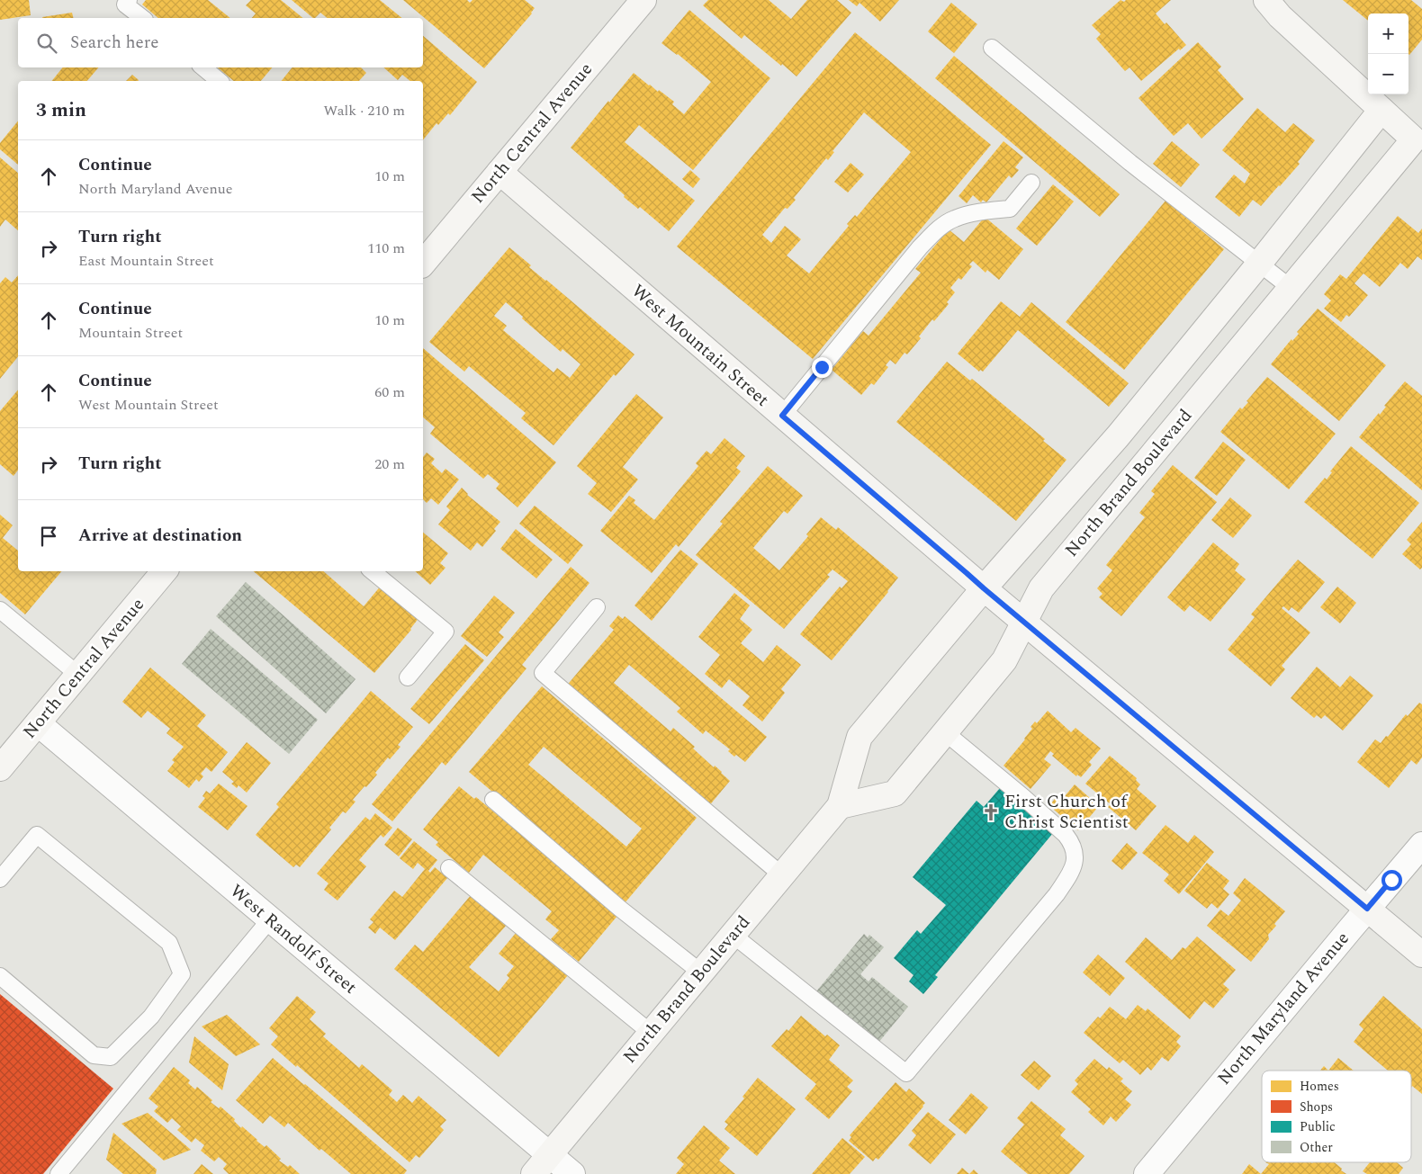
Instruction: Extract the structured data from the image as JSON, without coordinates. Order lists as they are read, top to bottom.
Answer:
{
  "streets": {
    "street": [
      "North Central Avenue",
      "West Mountain Street",
      "North Brand Boulevard",
      "West Randolf Street",
      "North Maryland Avenue"
    ]
  },
  "crossings": [
    ["North Central Avenue", "West Mountain Street"],
    ["North Central Avenue", "West Randolf Street"],
    ["West Mountain Street", "North Brand Boulevard"],
    ["West Mountain Street", "North Maryland Avenue"],
    ["North Brand Boulevard", "West Randolf Street"]
  ],
  "places": {
    "church": ["First Church of Christ Scientist"]
  },
  "legend": [
    "Homes",
    "Shops",
    "Public",
    "Other"
  ],
  "page": {
    "map_buttons": ["+", "−"],
    "search": "Search here",
    "heading": ["3 min", "Walk · 210 m"],
    "list": [
      ["Continue", "North Maryland Avenue", "10 m"],
      ["Turn right", "East Mountain Street", "110 m"],
      ["Continue", "Mountain Street", "10 m"],
      ["Continue", "West Mountain Street", "60 m"],
      ["Turn right", "20 m"],
      "Arrive at destination"
    ]
  }
}
